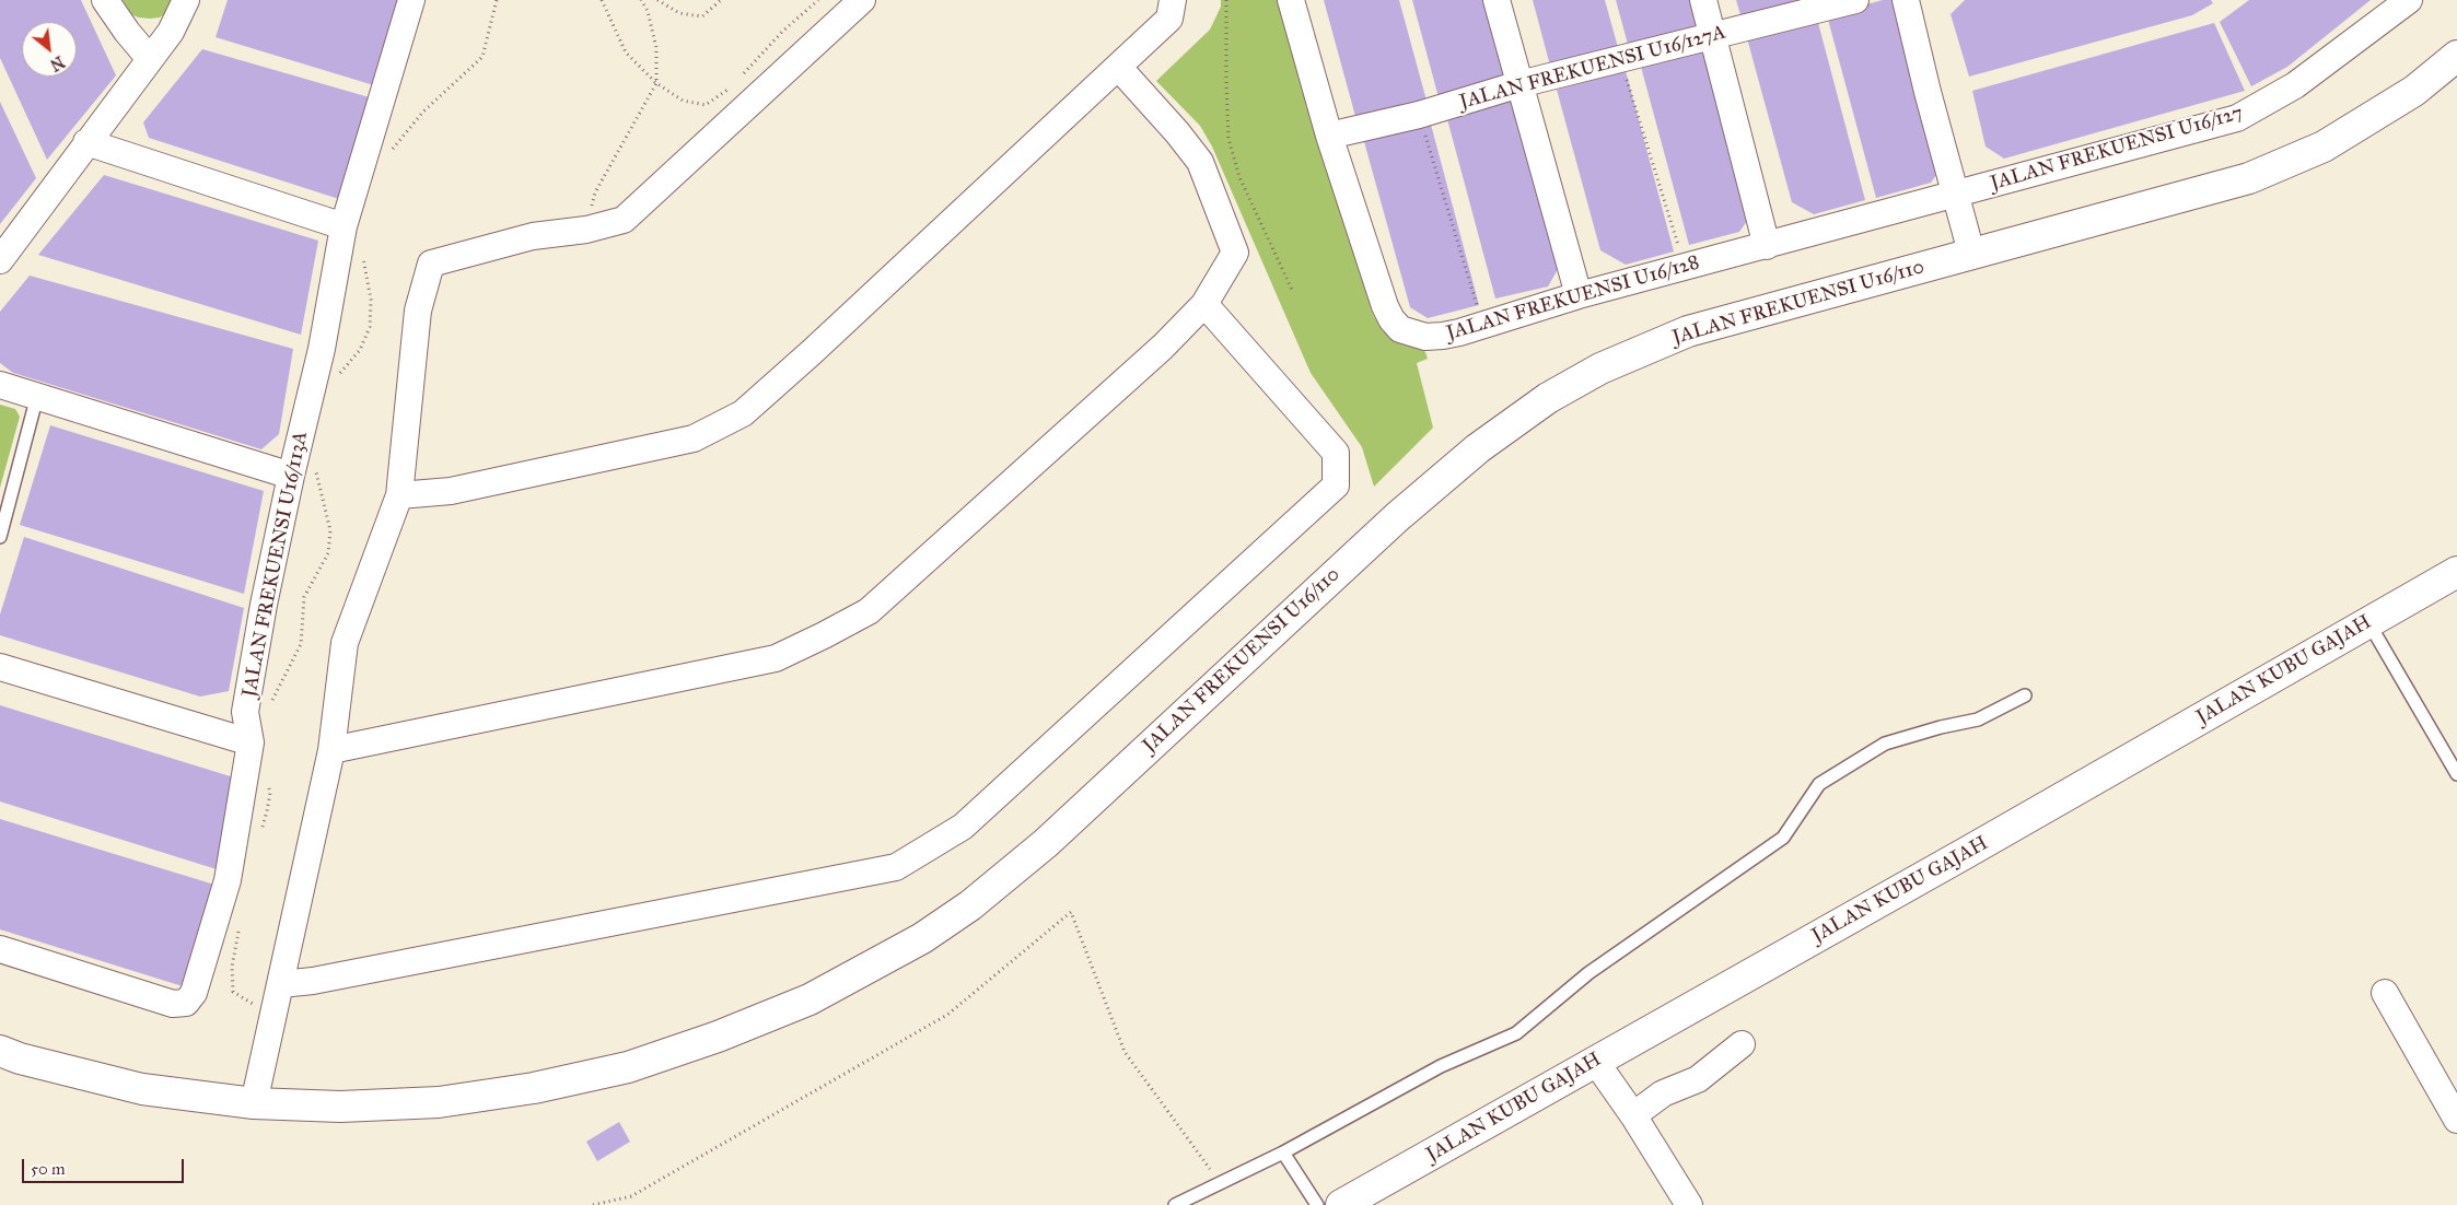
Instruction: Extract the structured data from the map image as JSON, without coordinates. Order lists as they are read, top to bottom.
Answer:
{
  "streets": {
    "street": [
      "JALAN FREKUENSI U16/127A",
      "JALAN FREKUENSI U16/127",
      "JALAN FREKUENSI U16/128",
      "JALAN FREKUENSI U16/110",
      "JALAN FREKUENSI U16/113A",
      "JALAN KUBU GAJAH"
    ]
  },
  "crossings": [
    ["JALAN FREKUENSI U16/127A", "JALAN FREKUENSI U16/128"],
    ["JALAN FREKUENSI U16/127", "JALAN FREKUENSI U16/128"]
  ],
  "scale_bar": "50 m",
  "north": "bottom right"
}
